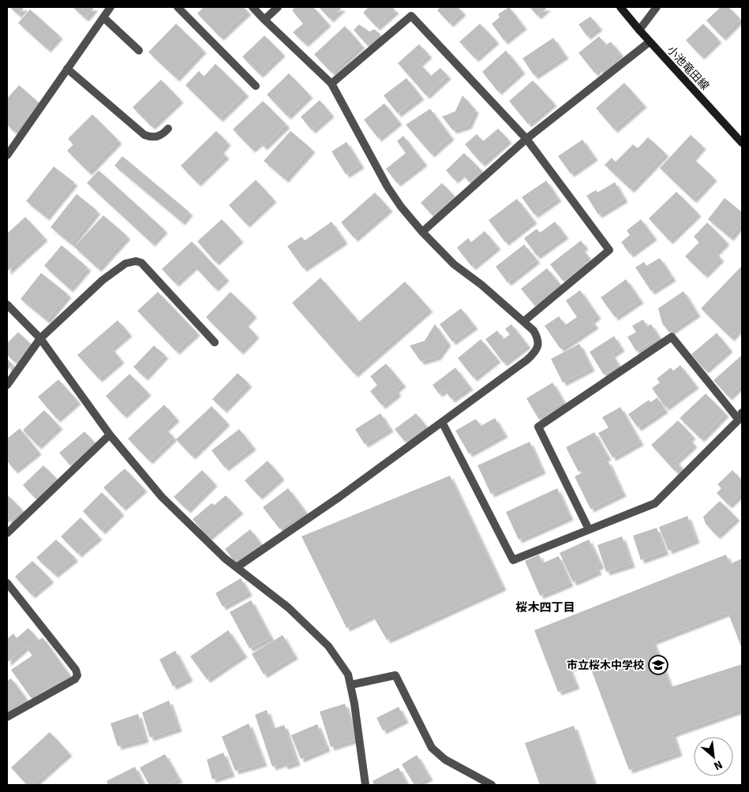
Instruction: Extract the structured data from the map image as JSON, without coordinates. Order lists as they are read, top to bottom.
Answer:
{
  "streets": {
    "main road": ["小池竜田線"]
  },
  "districts": ["桜木四丁目"],
  "places": {
    "school or university": ["市立桜木中学校"]
  },
  "north": "bottom right"
}
